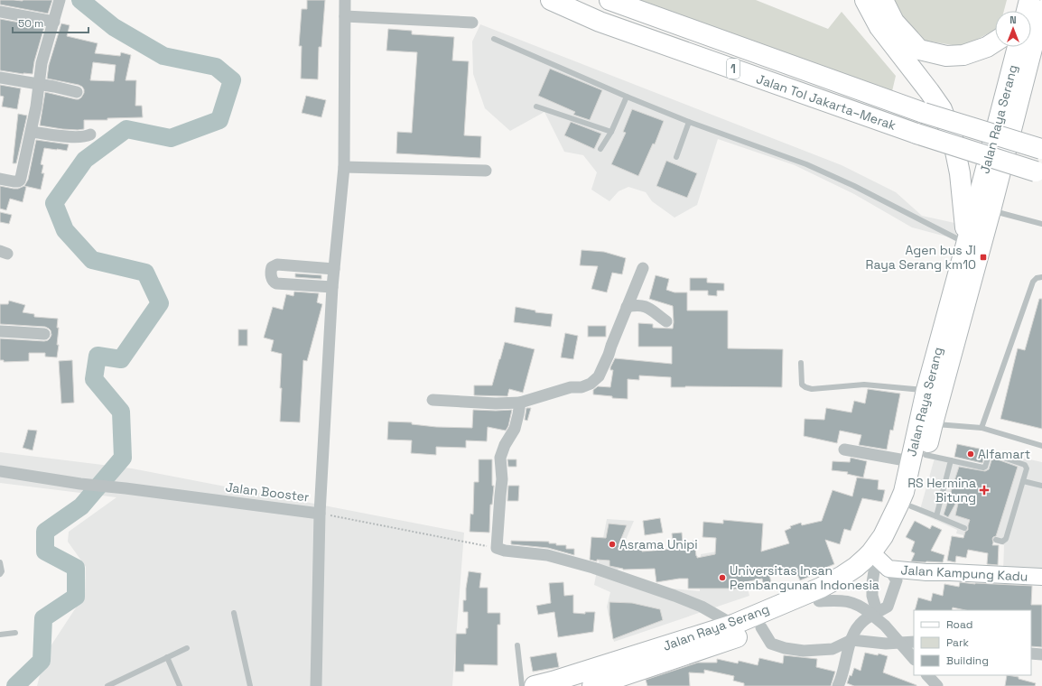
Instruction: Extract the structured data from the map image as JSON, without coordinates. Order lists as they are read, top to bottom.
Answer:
{
  "streets": {
    "highway": ["1", "Jalan Tol Jakarta–Merak", "Jalan Raya Serang"],
    "street": ["Jalan Booster", "Jalan Kampung Kadu"]
  },
  "crossings": [
    ["Jalan Raya Serang", "Jalan Kampung Kadu"]
  ],
  "places": {
    "transit": ["Agen bus Jl Raya Serang km10"],
    "other": ["Alfamart", "Asrama Unipi", "Universitas Insan Pembangunan Indonesia"],
    "health": ["RS Hermina Bitung"]
  },
  "legend": ["Road", "Park", "Building"],
  "scale_bar": "50 m",
  "north": "top"
}
